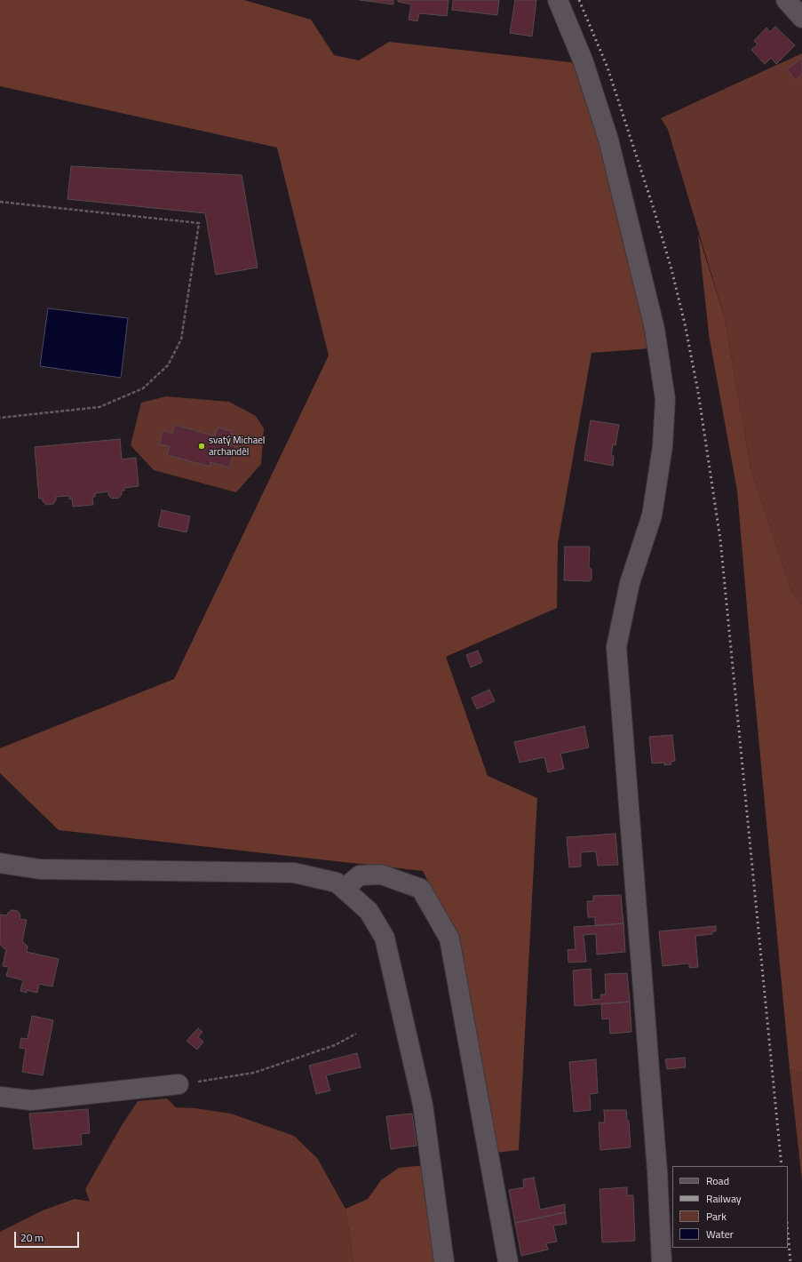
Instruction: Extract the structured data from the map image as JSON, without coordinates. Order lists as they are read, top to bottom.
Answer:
{
  "places": ["svatý Michael archanděl"],
  "legend": [
    "Road",
    "Railway",
    "Park",
    "Water"
  ],
  "scale_bar": "20 m"
}
